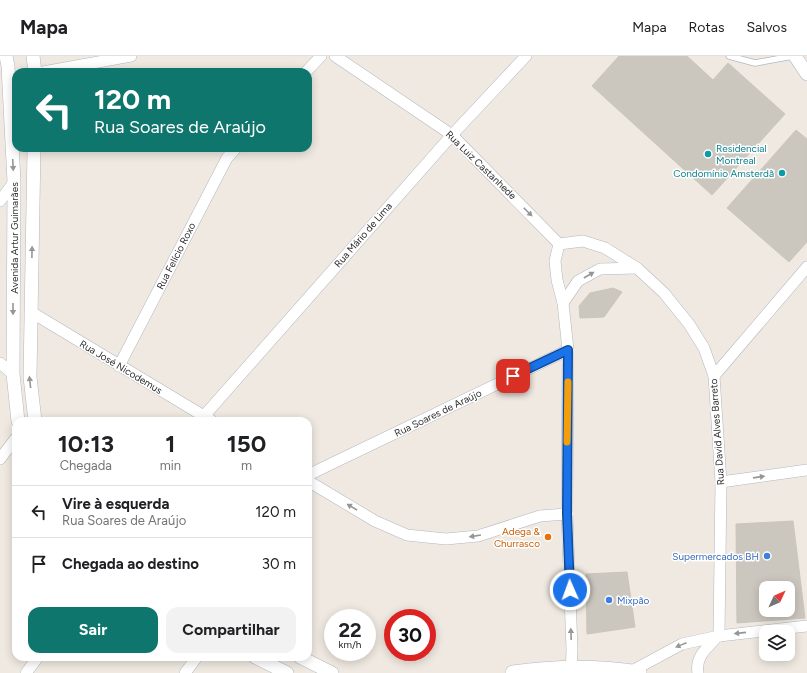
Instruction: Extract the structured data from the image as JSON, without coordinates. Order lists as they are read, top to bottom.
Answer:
{
  "streets": {
    "street": [
      "Rua Luiz Castanhede",
      "Rua Mário de Lima",
      "Avenida Artur Guimarães",
      "Rua Felício Roxo",
      "Rua José Nicodemus",
      "Rua Soares de Araújo",
      "Rua David Alves Barreto"
    ]
  },
  "crossings": [
    ["Rua Luiz Castanhede", "Rua Mário de Lima"],
    ["Rua Luiz Castanhede", "Rua David Alves Barreto"],
    ["Avenida Artur Guimarães", "Rua José Nicodemus"],
    ["Rua Felício Roxo", "Rua José Nicodemus"]
  ],
  "one_way": ["Rua Luiz Castanhede"],
  "places": [
    "Residencial Montreal",
    "Condomínio Amsterdã",
    "Adega & Churrasco",
    "Supermercados BH",
    "Mixpão"
  ],
  "north": "top right",
  "page": {
    "header": "Mapa",
    "nav": ["Mapa", "Rotas", "Salvos"],
    "turn": ["120 m", "Rua Soares de Araújo"],
    "eta": [
      "10:13",
      "Chegada",
      "1",
      "min",
      "150",
      "m"
    ],
    "list": [
      {
        "name": "Vire à esquerda",
        "note": "Rua Soares de Araújo",
        "value": "120 m"
      },
      {
        "name": "Chegada ao destino",
        "value": "30 m"
      }
    ],
    "buttons": ["Sair", "Compartilhar"],
    "speed": "22 km/h",
    "limit": "30"
  }
}
